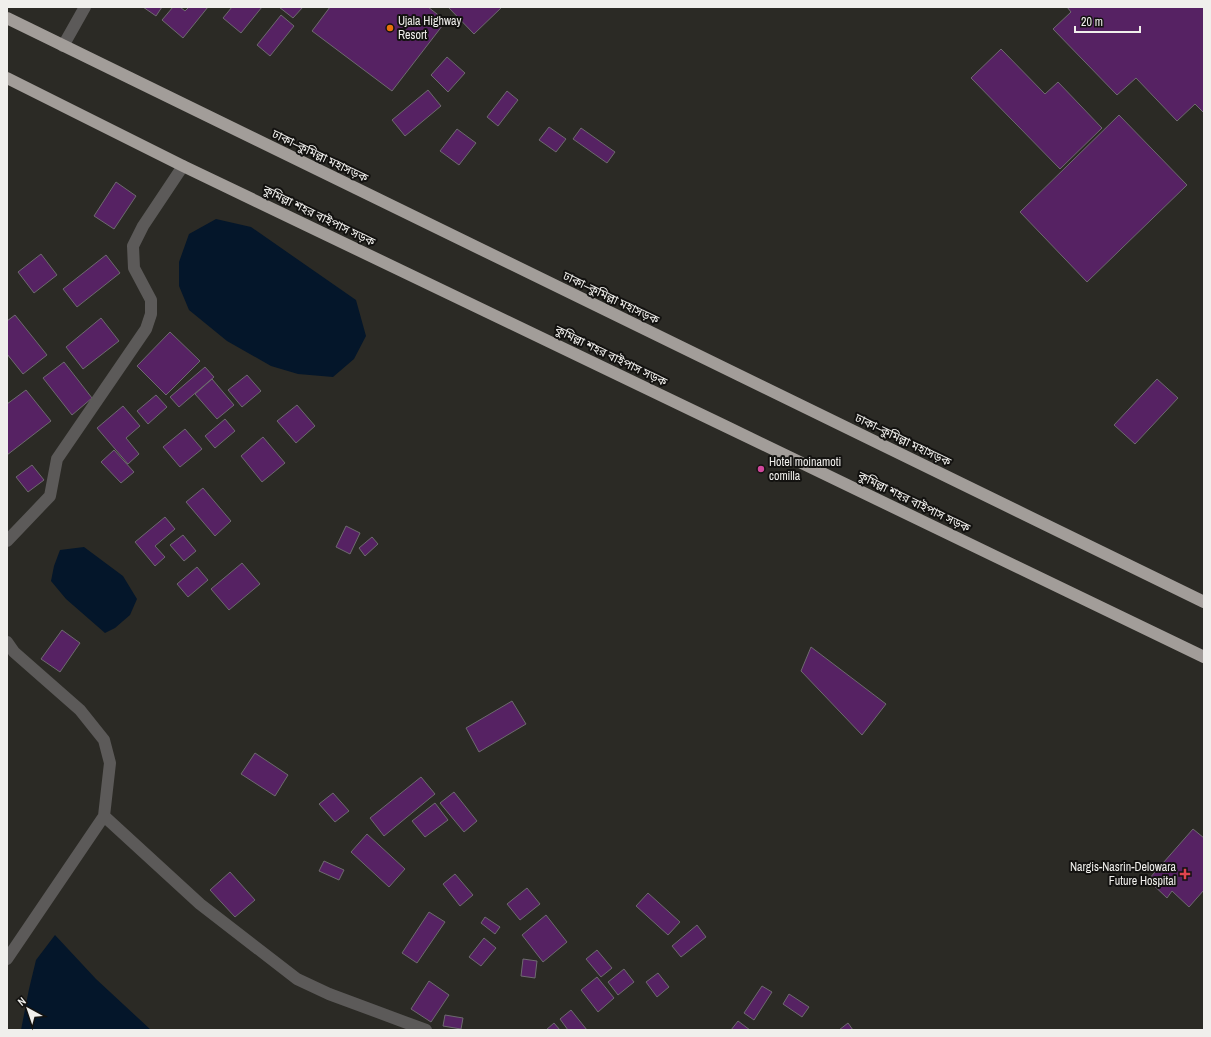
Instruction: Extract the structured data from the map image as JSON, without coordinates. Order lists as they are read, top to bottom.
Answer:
{
  "streets": {
    "highway": ["ঢাকা–কুমিল্লা মহাসড়ক", "কুমিল্লা শহর বাইপাস সড়ক"]
  },
  "places": {
    "other": ["Ujala Highway Resort", "Hotel moinamoti comilla"],
    "health": ["Nargis-Nasrin-Delowara Future Hospital"]
  },
  "scale_bar": "20 m",
  "north": "top left"
}
